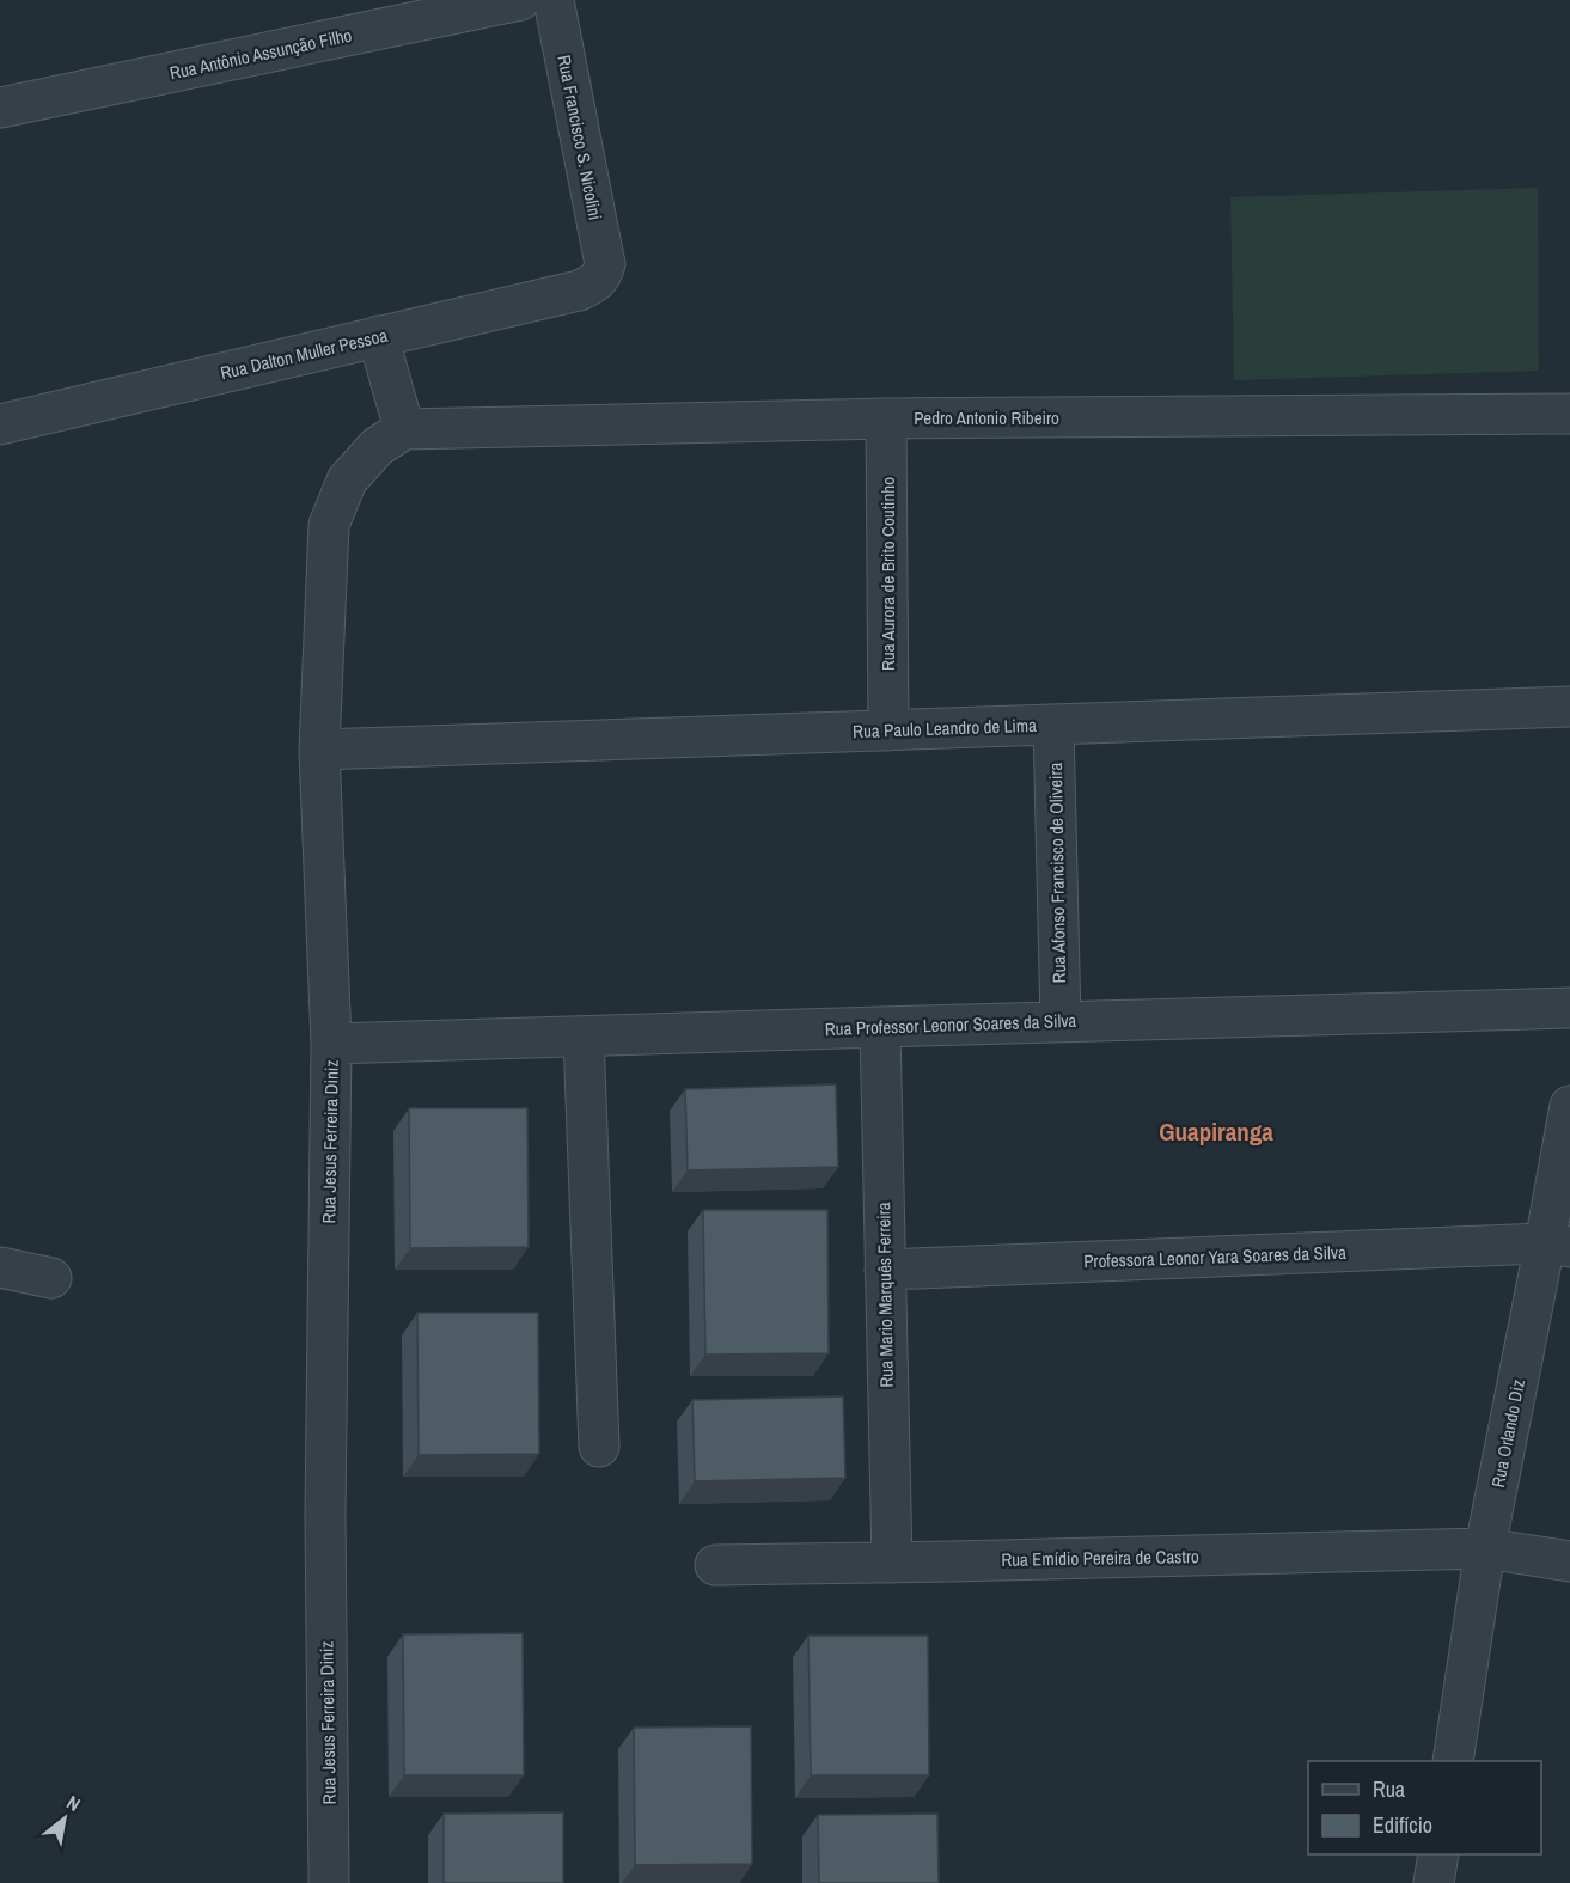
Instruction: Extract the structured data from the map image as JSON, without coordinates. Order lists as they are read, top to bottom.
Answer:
{
  "streets": {
    "street": [
      "Rua Antônio Assunção Filho",
      "Rua Francisco S. Nicolini",
      "Rua Dalton Muller Pessoa",
      "Pedro Antonio Ribeiro",
      "Rua Aurora de Brito Coutinho",
      "Rua Paulo Leandro de Lima",
      "Rua Afonso Francisco de Oliveira",
      "Rua Professor Leonor Soares da Silva",
      "Rua Jesus Ferreira Diniz",
      "Professora Leonor Yara Soares da Silva",
      "Rua Mario Marquês Ferreira",
      "Rua Orlando Diz",
      "Rua Emídio Pereira de Castro"
    ]
  },
  "crossings": [
    ["Rua Francisco S. Nicolini", "Rua Dalton Muller Pessoa"],
    ["Pedro Antonio Ribeiro", "Rua Aurora de Brito Coutinho"],
    ["Pedro Antonio Ribeiro", "Rua Jesus Ferreira Diniz"],
    ["Rua Aurora de Brito Coutinho", "Rua Paulo Leandro de Lima"],
    ["Rua Paulo Leandro de Lima", "Rua Afonso Francisco de Oliveira"],
    ["Rua Paulo Leandro de Lima", "Rua Jesus Ferreira Diniz"],
    ["Rua Afonso Francisco de Oliveira", "Rua Professor Leonor Soares da Silva"],
    ["Rua Professor Leonor Soares da Silva", "Rua Jesus Ferreira Diniz"],
    ["Rua Professor Leonor Soares da Silva", "Rua Mario Marquês Ferreira"],
    ["Professora Leonor Yara Soares da Silva", "Rua Mario Marquês Ferreira"],
    ["Professora Leonor Yara Soares da Silva", "Rua Orlando Diz"],
    ["Rua Mario Marquês Ferreira", "Rua Emídio Pereira de Castro"],
    ["Rua Orlando Diz", "Rua Emídio Pereira de Castro"]
  ],
  "districts": ["Guapiranga"],
  "legend": ["Rua", "Edifício"],
  "north": "top right"
}
